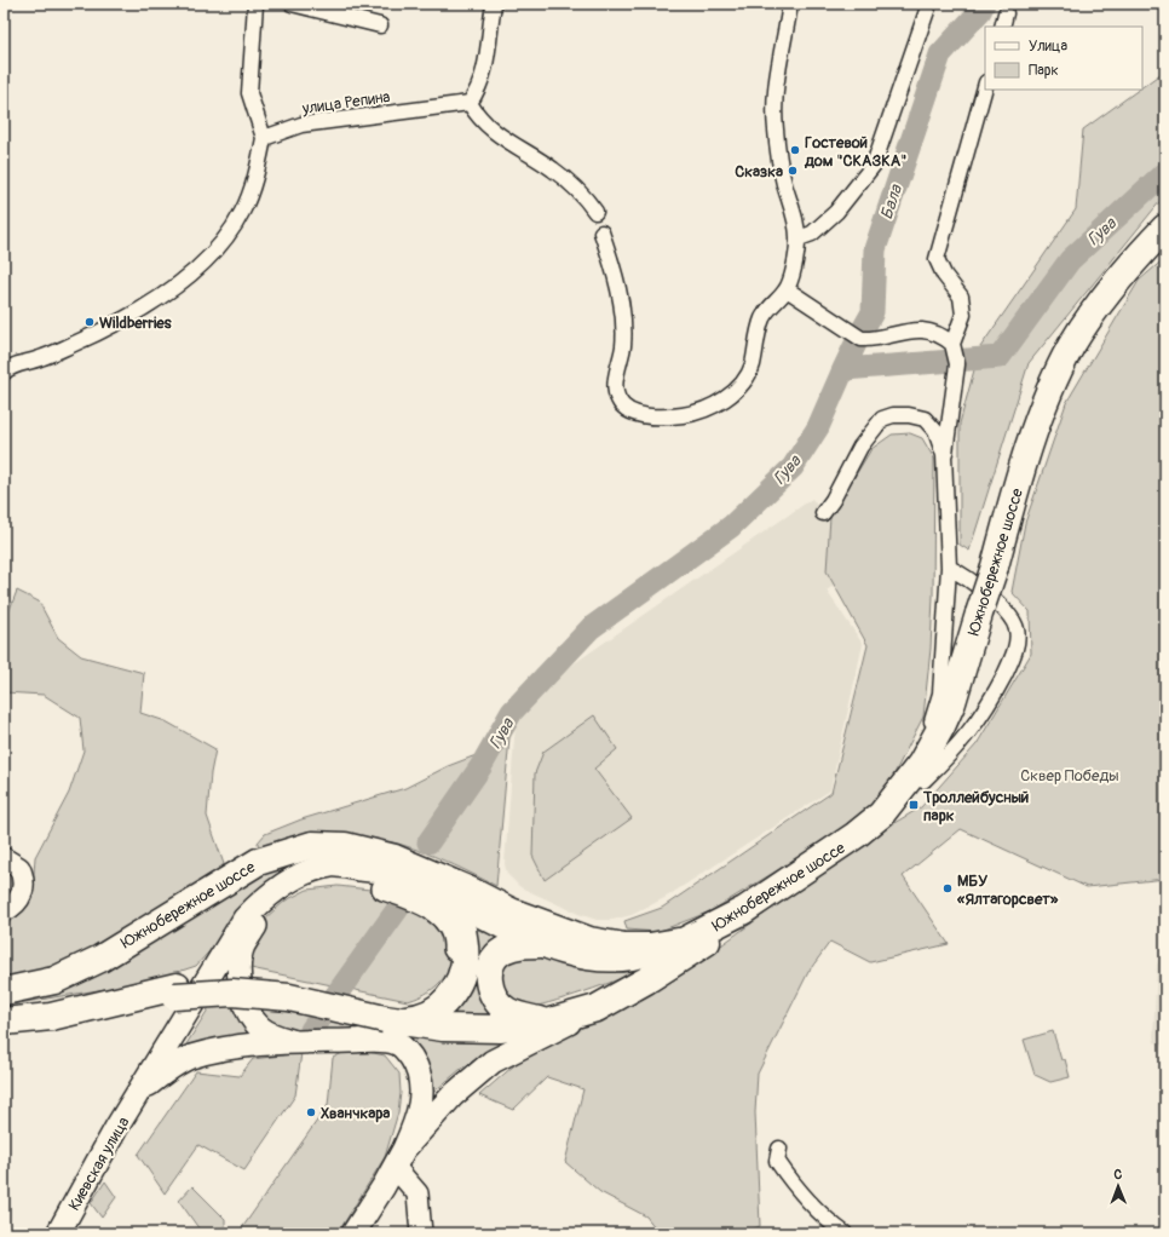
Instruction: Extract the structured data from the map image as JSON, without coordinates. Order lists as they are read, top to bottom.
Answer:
{
  "streets": {
    "highway": ["Южнобережное шоссе"],
    "main road": ["Киевская улица"],
    "street": ["улица Репина"]
  },
  "crossings": [
    ["Южнобережное шоссе", "Киевская улица"]
  ],
  "water": ["Бала", "Гува"],
  "parks": ["Сквер Победы"],
  "places": {
    "other": [
      "Гостевой дом \"СКАЗКА\"",
      "Сказка",
      "Wildberries",
      "МБУ «Ялтагорсвет»",
      "Хванчкара"
    ],
    "transit": ["Троллейбусный парк"]
  },
  "legend": ["Улица", "Парк"],
  "north": "top"
}
